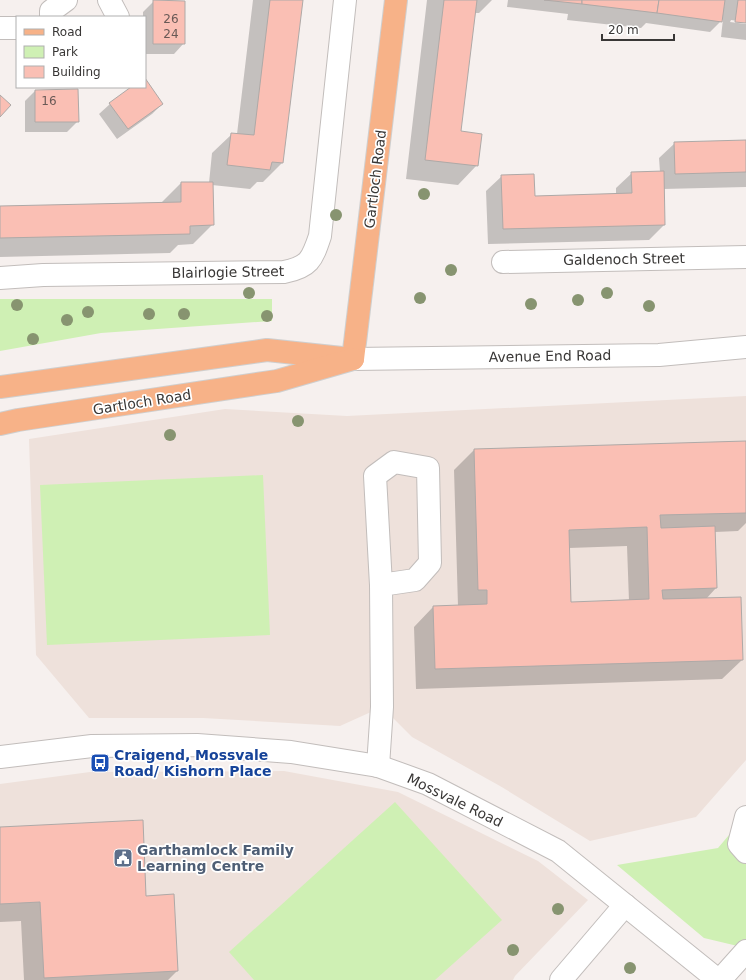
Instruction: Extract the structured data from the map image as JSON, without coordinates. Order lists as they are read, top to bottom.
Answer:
{
  "streets": {
    "main road": ["Gartloch Road"],
    "street": [
      "Galdenoch Street",
      "Blairlogie Street",
      "Avenue End Road",
      "Mossvale Road"
    ]
  },
  "crossings": [
    ["Gartloch Road", "Avenue End Road"]
  ],
  "places": {
    "bus stop": ["Craigend, Mossvale Road/ Kishorn Place"],
    "public building": ["Garthamlock Family Learning Centre"]
  },
  "house_numbers": ["26", "24", "16"],
  "legend": ["Road", "Park", "Building"],
  "scale_bar": "20 m"
}
